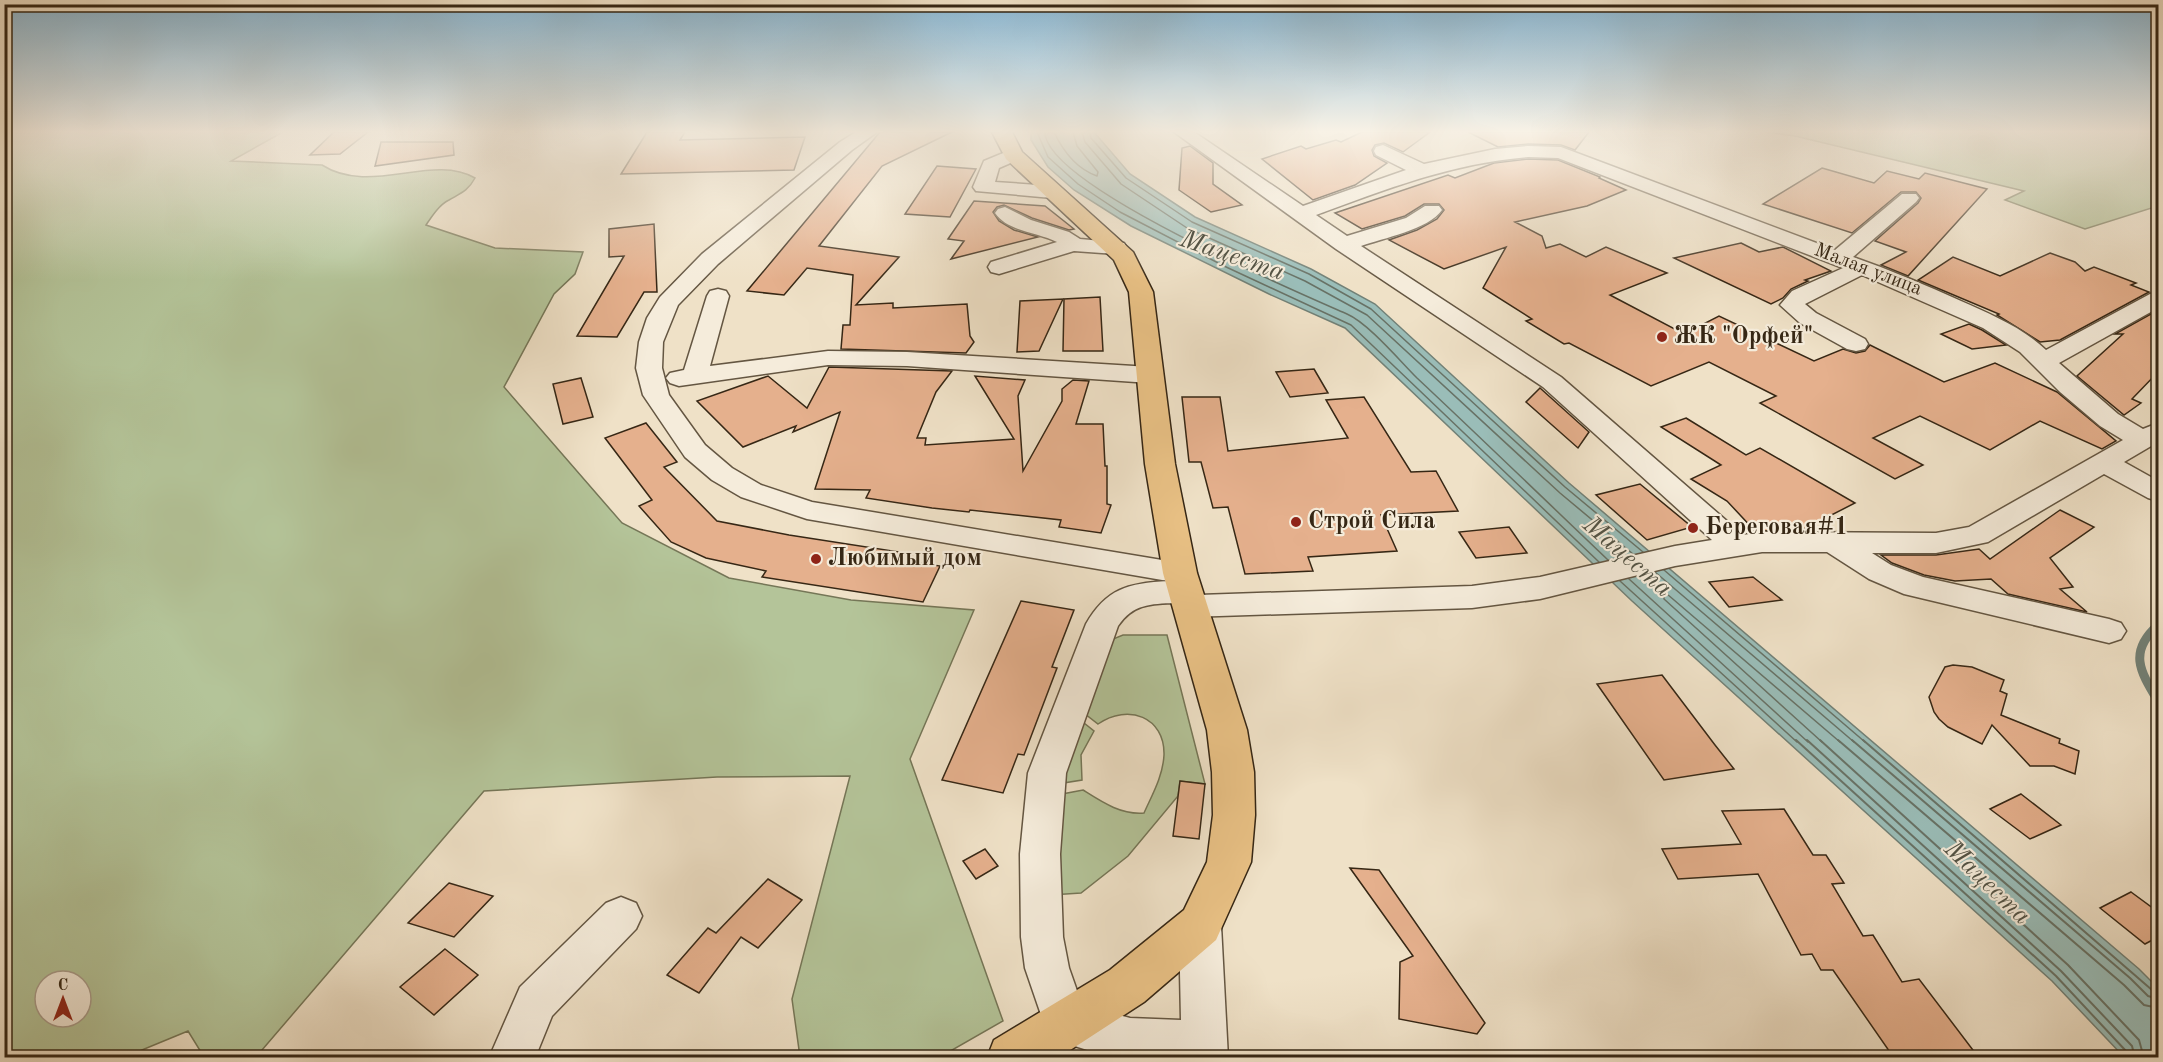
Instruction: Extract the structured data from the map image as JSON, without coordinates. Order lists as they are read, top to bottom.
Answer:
{
  "streets": {
    "street": ["Малая улица"]
  },
  "water": ["Мацеста"],
  "places": [
    "ЖК \"Орфей\"",
    "Строй Сила",
    "Береговая#1",
    "Любимый дом"
  ],
  "north": "top"
}
